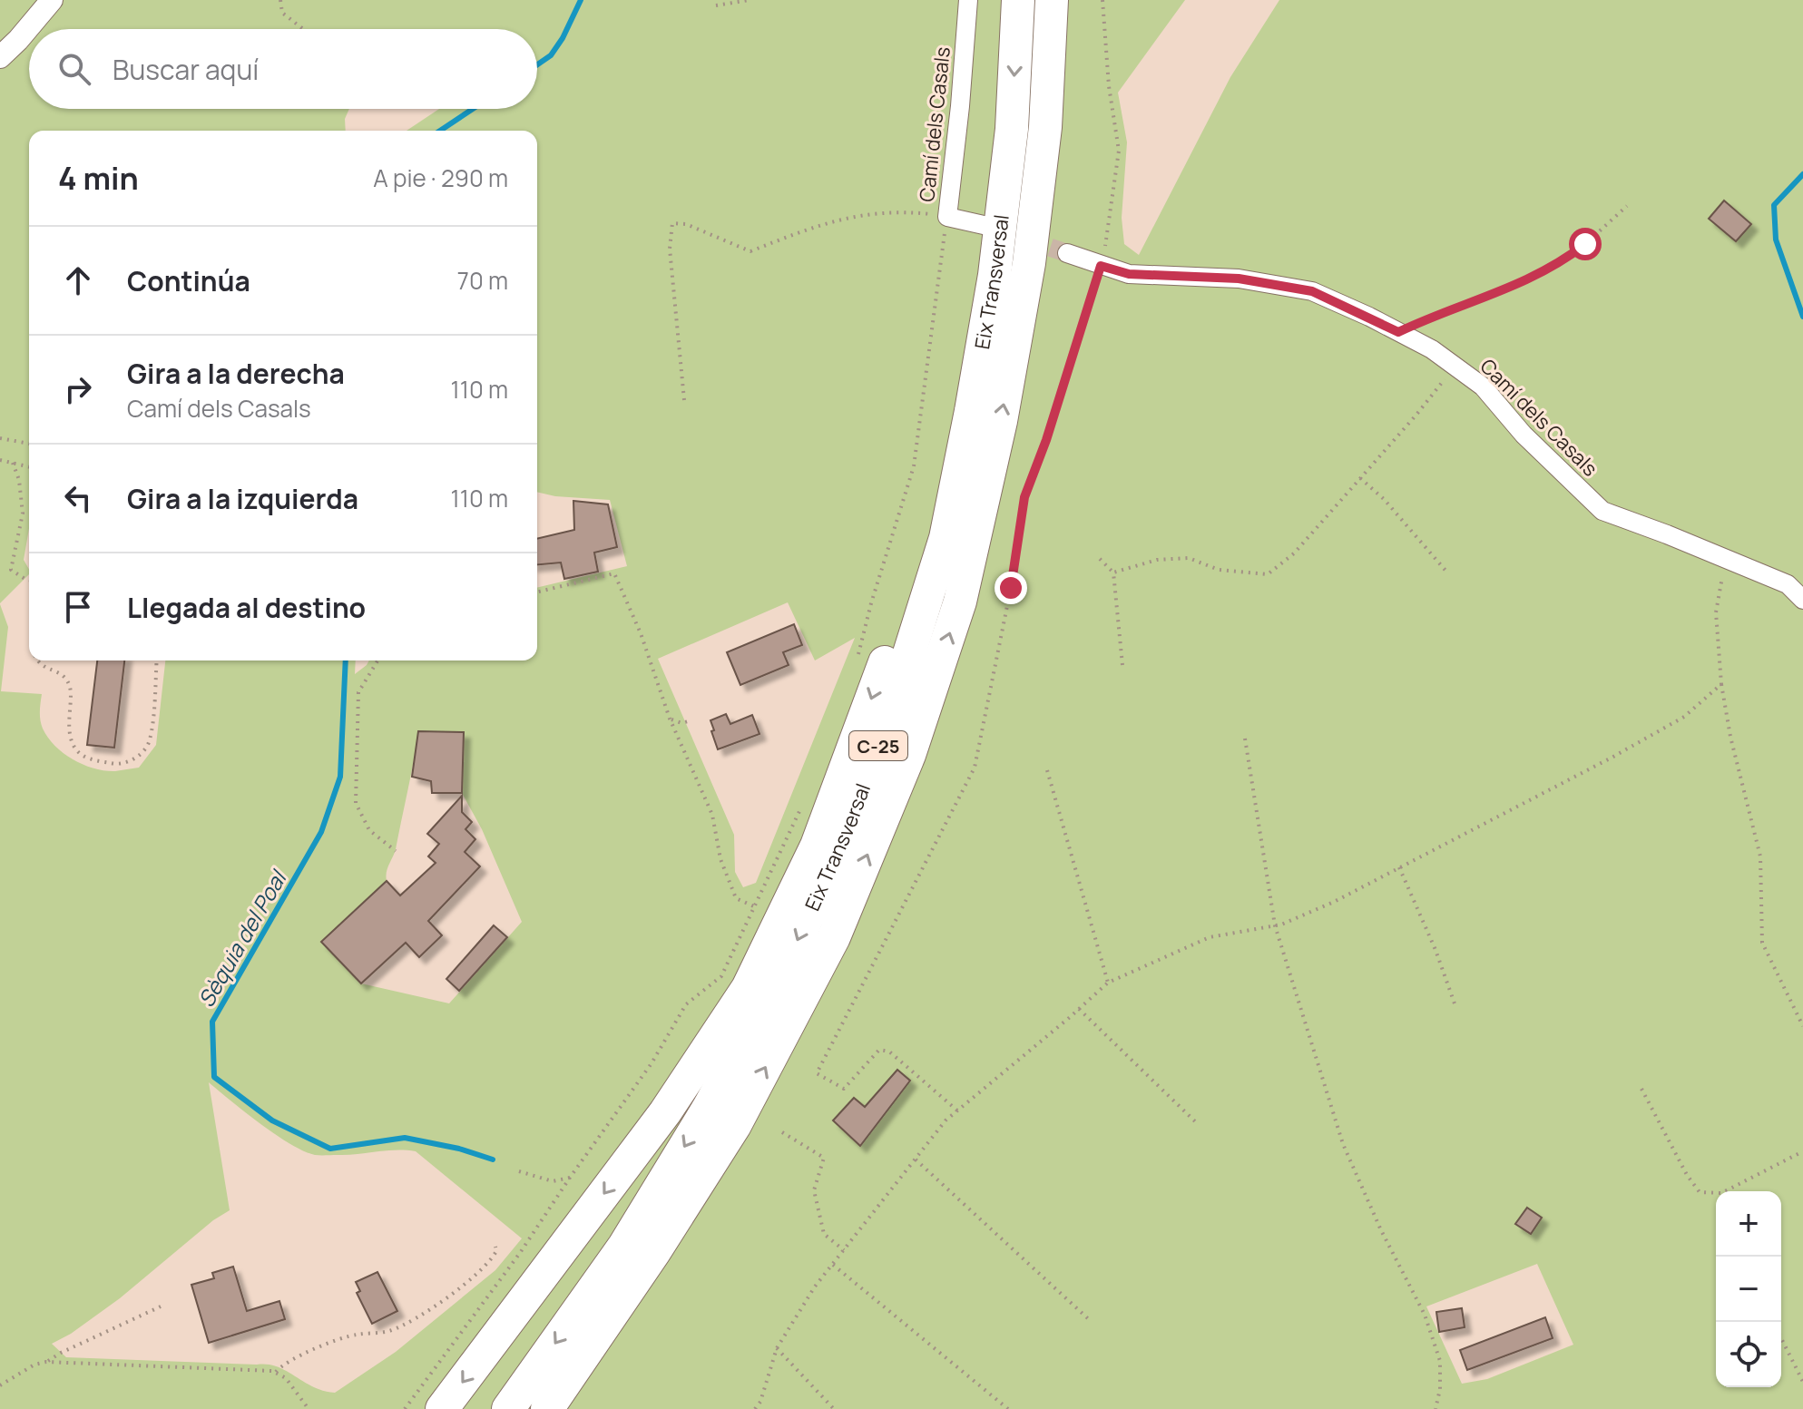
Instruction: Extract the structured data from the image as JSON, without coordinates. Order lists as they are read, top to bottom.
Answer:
{
  "streets": {
    "highway": ["Eix Transversal", "C-25"],
    "street": ["Camí dels Casals"]
  },
  "water": ["Sèquia del Poal"],
  "page": {
    "search": "Buscar aquí",
    "heading": ["4 min", "A pie · 290 m"],
    "list": [
      ["Continúa", "70 m"],
      ["Gira a la derecha", "Camí dels Casals", "110 m"],
      ["Gira a la izquierda", "110 m"],
      "Llegada al destino"
    ],
    "map_buttons": ["+", "−"]
  }
}
